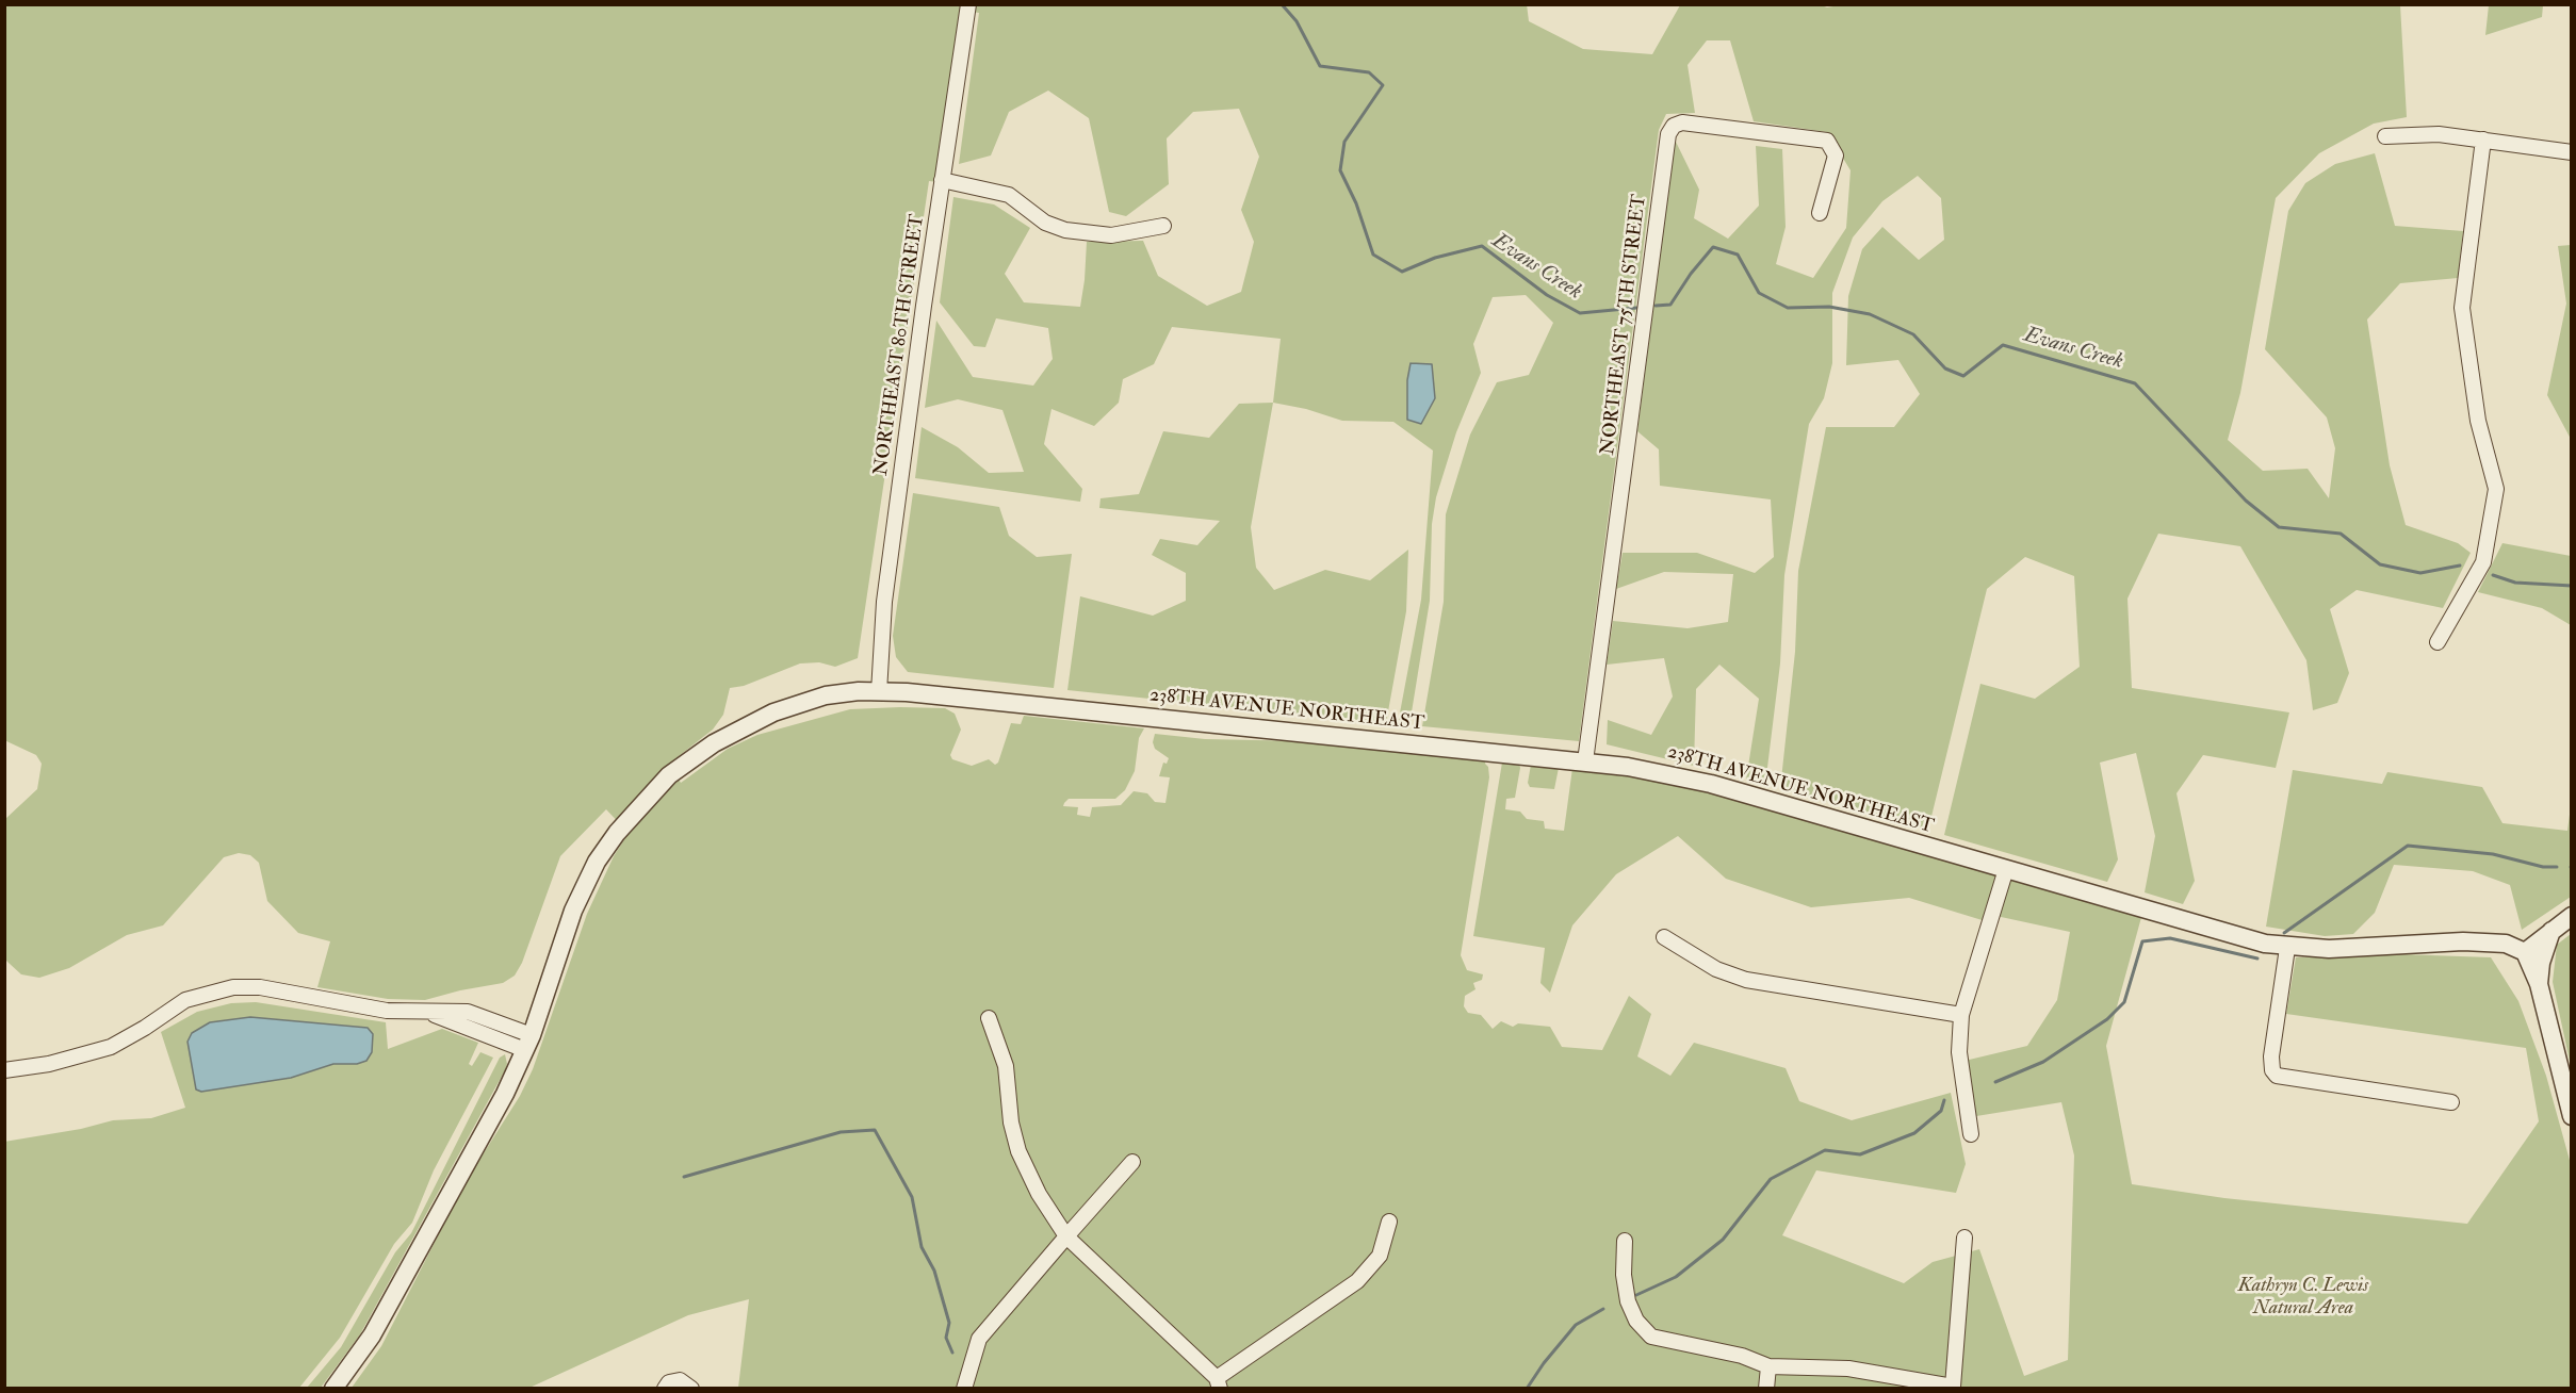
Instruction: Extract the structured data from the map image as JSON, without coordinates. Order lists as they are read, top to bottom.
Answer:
{
  "streets": {
    "street": ["NORTHEAST 75TH STREET", "NORTHEAST 80TH STREET", "238TH AVENUE NORTHEAST"]
  },
  "crossings": [
    ["NORTHEAST 75TH STREET", "238TH AVENUE NORTHEAST"],
    ["NORTHEAST 80TH STREET", "238TH AVENUE NORTHEAST"]
  ],
  "water": ["Evans Creek"],
  "parks": ["Kathryn C. Lewis Natural Area"]
}
